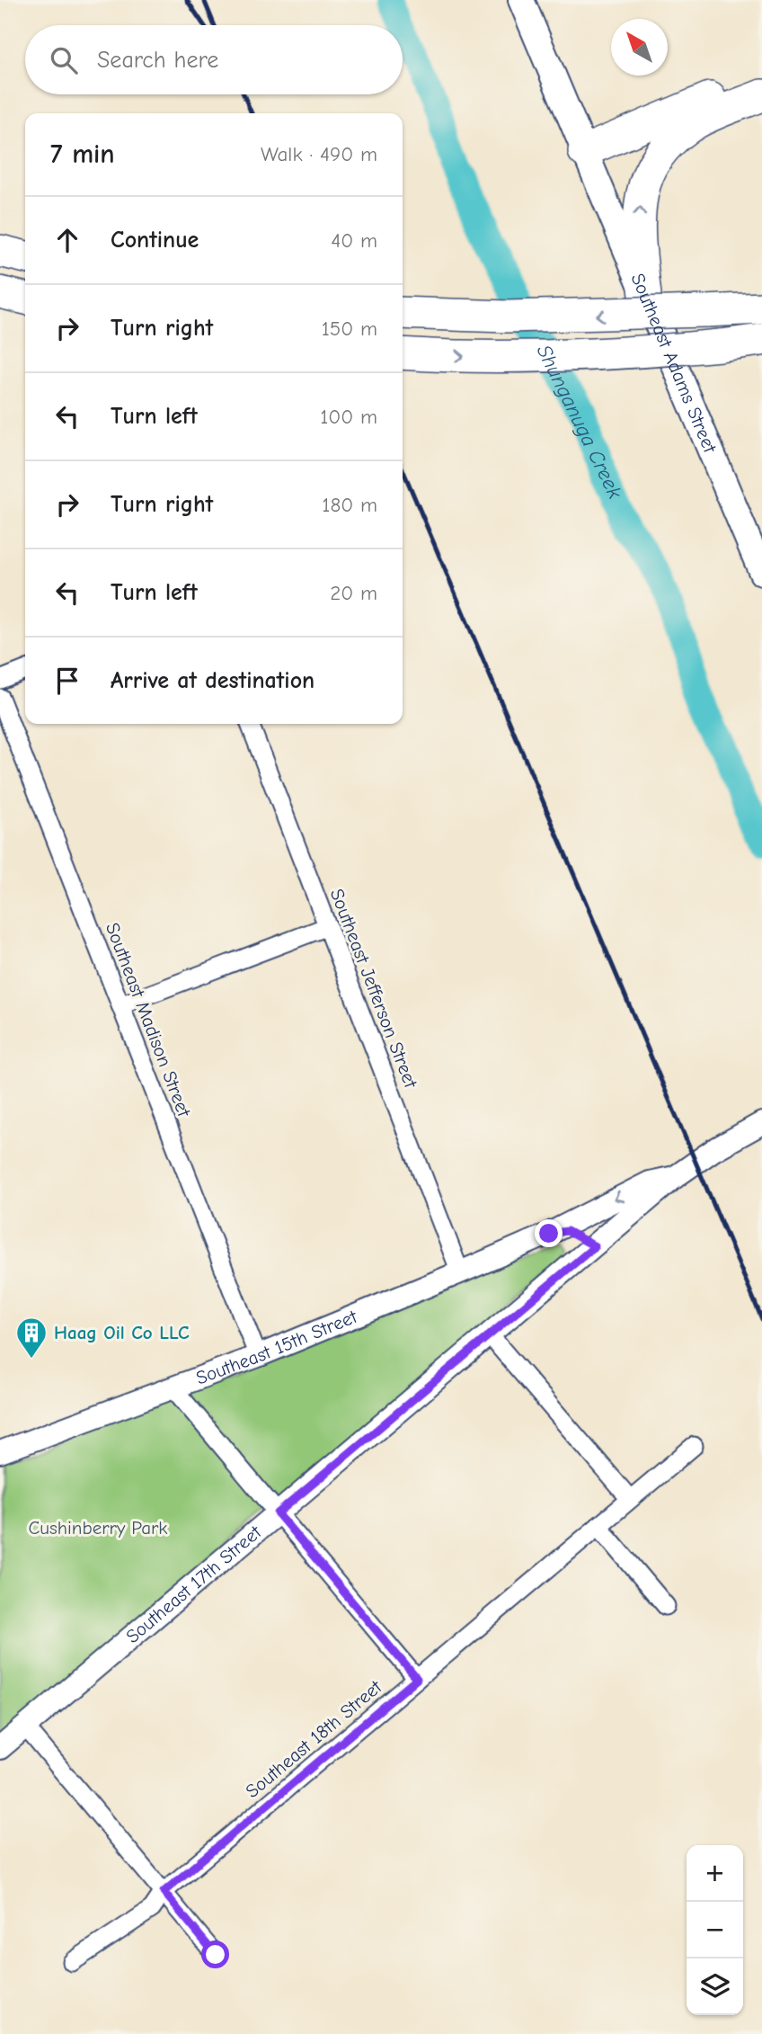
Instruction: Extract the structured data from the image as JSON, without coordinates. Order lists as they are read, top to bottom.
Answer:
{
  "streets": {
    "main road": ["Southeast Adams Street"],
    "street": [
      "Southeast Jefferson Street",
      "Southeast Madison Street",
      "Southeast 15th Street",
      "Southeast 17th Street",
      "Southeast 18th Street"
    ]
  },
  "crossings": [
    ["Southeast Jefferson Street", "Southeast 15th Street"],
    ["Southeast Madison Street", "Southeast 15th Street"],
    ["Southeast 15th Street", "Southeast 17th Street"]
  ],
  "water": ["Shunganuga Creek"],
  "parks": ["Cushinberry Park"],
  "places": {
    "building": ["Haag Oil Co LLC"]
  },
  "north": "top left",
  "page": {
    "search": "Search here",
    "heading": ["7 min", "Walk · 490 m"],
    "list": [
      ["Continue", "40 m"],
      ["Turn right", "150 m"],
      ["Turn left", "100 m"],
      ["Turn right", "180 m"],
      ["Turn left", "20 m"],
      "Arrive at destination"
    ],
    "map_buttons": ["+", "−"]
  }
}
